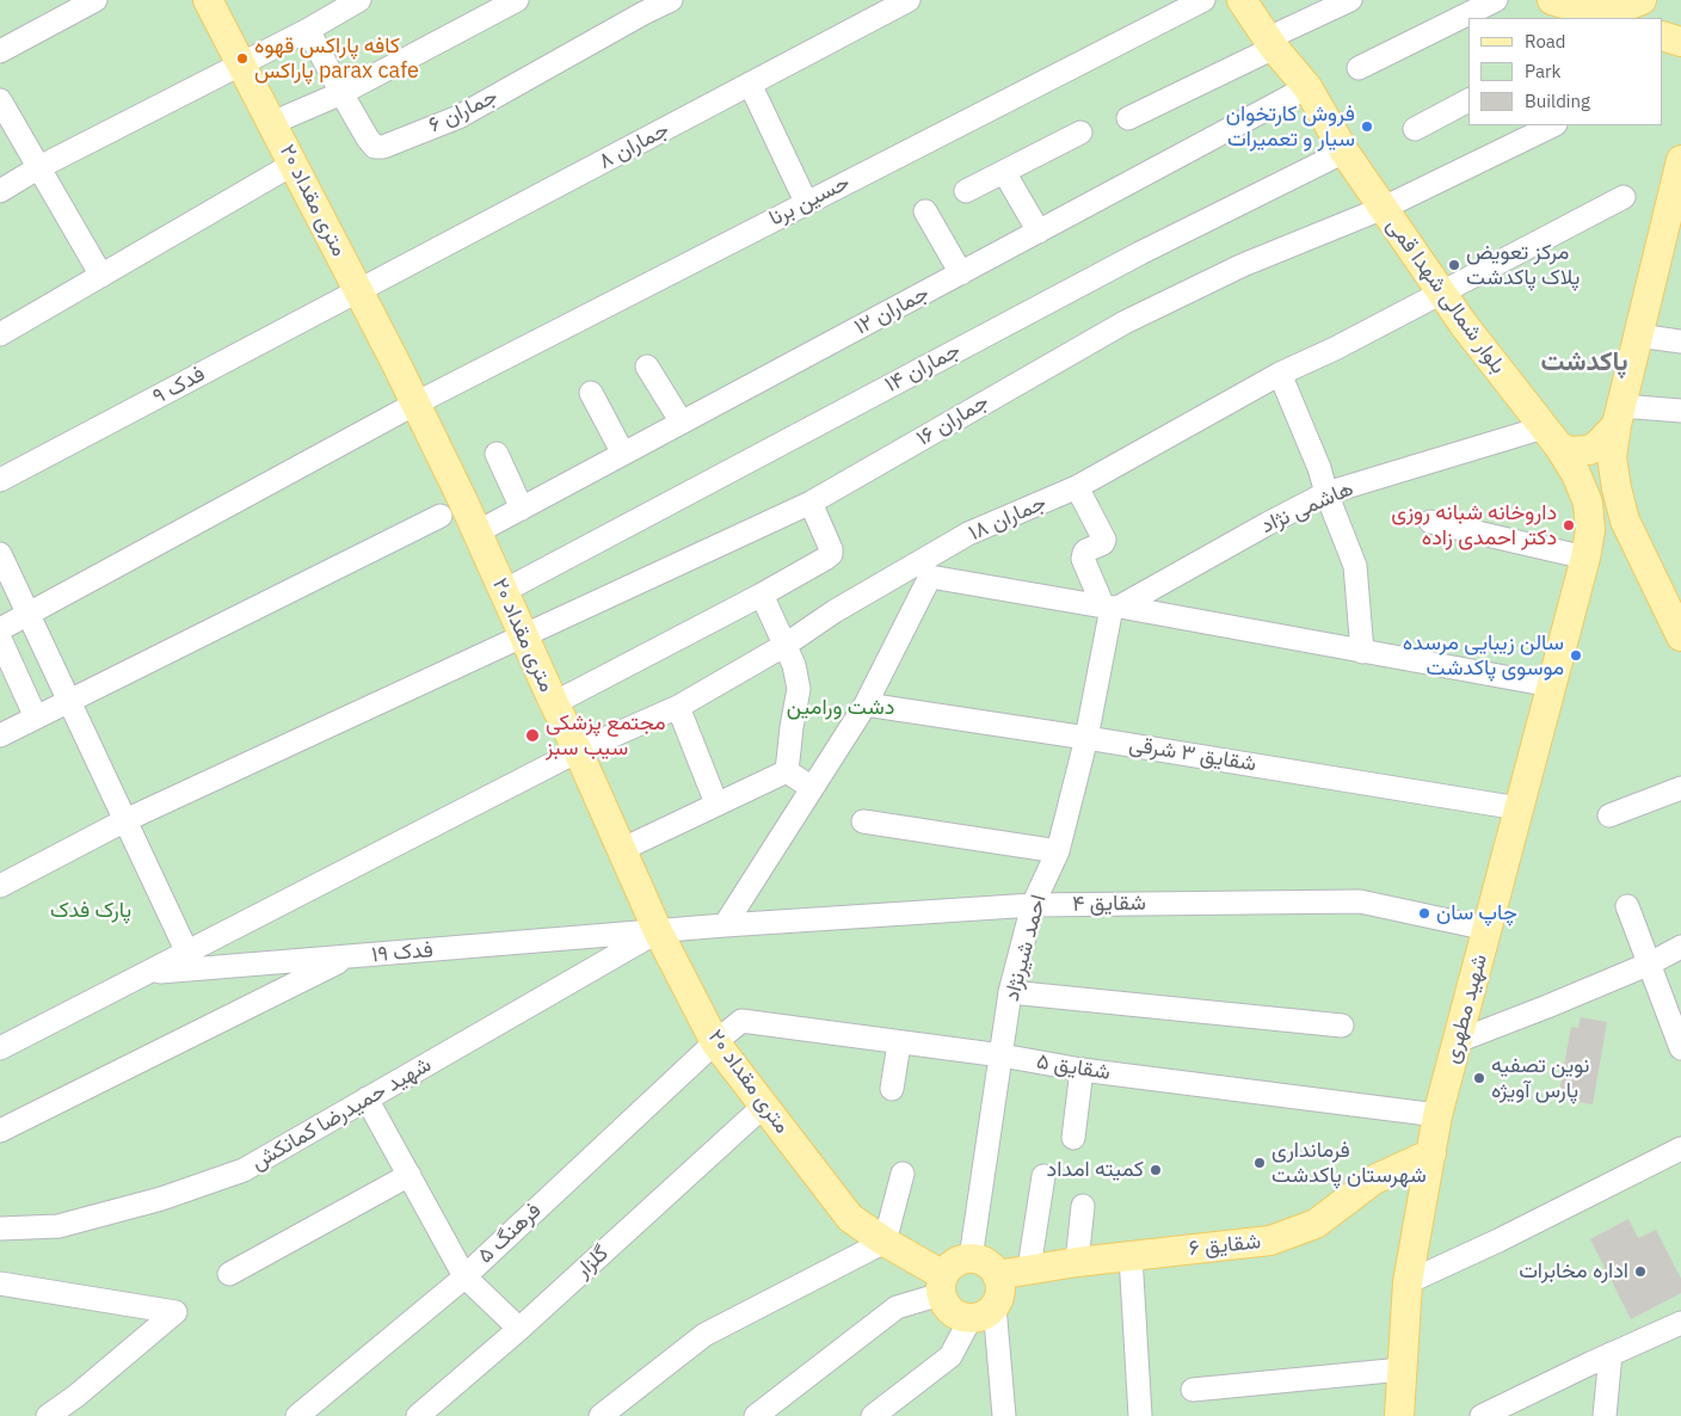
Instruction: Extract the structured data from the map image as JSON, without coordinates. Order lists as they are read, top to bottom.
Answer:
{
  "streets": {
    "main road": [
      "۲۰ متری مقداد",
      "بلوار شمالی شهدا قمی",
      "شهید مطهری",
      "شقایق ۶"
    ],
    "street": [
      "جماران ۶",
      "جماران ۸",
      "حسین برنا",
      "جماران ۱۲",
      "جماران ۱۴",
      "فدک ۹",
      "جماران ۱۶",
      "هاشمی نژاد",
      "جماران ۱۸",
      "شقایق ۳ شرقی",
      "شقایق ۴",
      "احمد شیرنژاد",
      "فدک ۱۹",
      "شقایق ۵",
      "شهید حمیدرضا کمانکش",
      "فرهنگ ۵",
      "گلزار"
    ]
  },
  "crossings": [
    ["جماران ۸", "۲۰ متری مقداد"],
    ["جماران ۸", "فدک ۹"],
    ["۲۰ متری مقداد", "حسین برنا"],
    ["۲۰ متری مقداد", "جماران ۱۲"],
    ["۲۰ متری مقداد", "جماران ۱۴"],
    ["۲۰ متری مقداد", "فدک ۹"],
    ["۲۰ متری مقداد", "جماران ۱۶"],
    ["۲۰ متری مقداد", "جماران ۱۸"],
    ["۲۰ متری مقداد", "شقایق ۴"],
    ["۲۰ متری مقداد", "احمد شیرنژاد"],
    ["۲۰ متری مقداد", "فدک ۱۹"],
    ["۲۰ متری مقداد", "شقایق ۵"],
    ["۲۰ متری مقداد", "شهید حمیدرضا کمانکش"],
    ["۲۰ متری مقداد", "فرهنگ ۵"],
    ["۲۰ متری مقداد", "شقایق ۶"],
    ["۲۰ متری مقداد", "گلزار"],
    ["بلوار شمالی شهدا قمی", "جماران ۱۲"],
    ["بلوار شمالی شهدا قمی", "جماران ۱۴"],
    ["بلوار شمالی شهدا قمی", "جماران ۱۶"],
    ["بلوار شمالی شهدا قمی", "هاشمی نژاد"],
    ["بلوار شمالی شهدا قمی", "جماران ۱۸"],
    ["بلوار شمالی شهدا قمی", "شهید مطهری"],
    ["هاشمی نژاد", "احمد شیرنژاد"],
    ["جماران ۱۸", "فدک ۱۹"],
    ["شقایق ۳ شرقی", "احمد شیرنژاد"],
    ["شقایق ۳ شرقی", "شهید مطهری"],
    ["شقایق ۴", "احمد شیرنژاد"],
    ["شقایق ۴", "فدک ۱۹"],
    ["شقایق ۴", "شهید مطهری"],
    ["شقایق ۴", "شهید حمیدرضا کمانکش"],
    ["احمد شیرنژاد", "شقایق ۵"],
    ["احمد شیرنژاد", "شقایق ۶"],
    ["فدک ۱۹", "شهید حمیدرضا کمانکش"],
    ["شهید مطهری", "شقایق ۵"],
    ["شهید مطهری", "شقایق ۶"],
    ["شقایق ۵", "فرهنگ ۵"]
  ],
  "districts": ["پاکدشت"],
  "parks": ["دشت ورامین", "پارک فدک"],
  "places": [
    "کافه پاراکس قهوه پاراکس parax cafe",
    "فروش کارتخوان سیار و تعمیرات",
    "مرکز تعویض پلاک پاکدشت",
    "داروخانه شبانه روزی دکتر احمدی زاده",
    "سالن زیبایی مرسده موسوی پاکدشت",
    "مجتمع پزشکی سیب سبز",
    "چاپ سان",
    "نوین تصفیه پارس آویژه",
    "فرمانداری شهرستان پاکدشت",
    "کمیته امداد",
    "اداره مخابرات"
  ],
  "legend": ["Road", "Park", "Building"]
}
